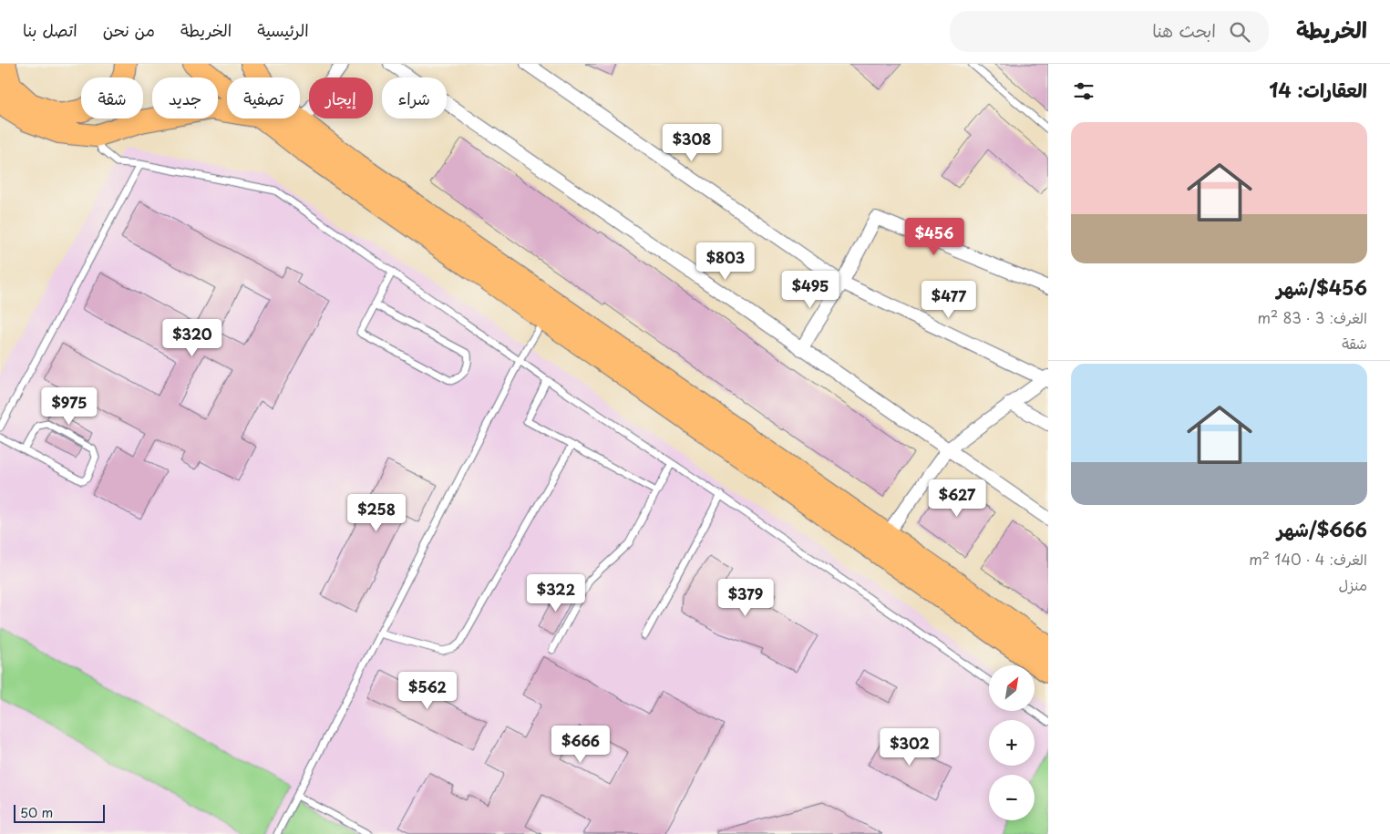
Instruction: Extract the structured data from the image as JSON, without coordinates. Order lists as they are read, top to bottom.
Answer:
{
  "scale_bar": "50 m",
  "north": "top right",
  "page": {
    "header": "الخريطة",
    "search": "ابحث هنا",
    "nav": [
      "الرئيسية",
      "الخريطة",
      "من نحن",
      "اتصل بنا"
    ],
    "heading": "العقارات: 14",
    "chip": [
      "شراء",
      "إيجار",
      "تصفية",
      "جديد",
      "شقة"
    ],
    "list": [
      {
        "name": "$456/شهر",
        "note": "الغرف: 3 · 83 m² · شقة"
      },
      {
        "name": "$666/شهر",
        "note": "الغرف: 4 · 140 m² · منزل"
      }
    ],
    "price": [
      "$308",
      "$456",
      "$803",
      "$495",
      "$477",
      "$320",
      "$975",
      "$627",
      "$258",
      "$322",
      "$379",
      "$562",
      "$666",
      "$302"
    ],
    "map_buttons": ["+", "−"],
    "scale": "50 m"
  }
}
